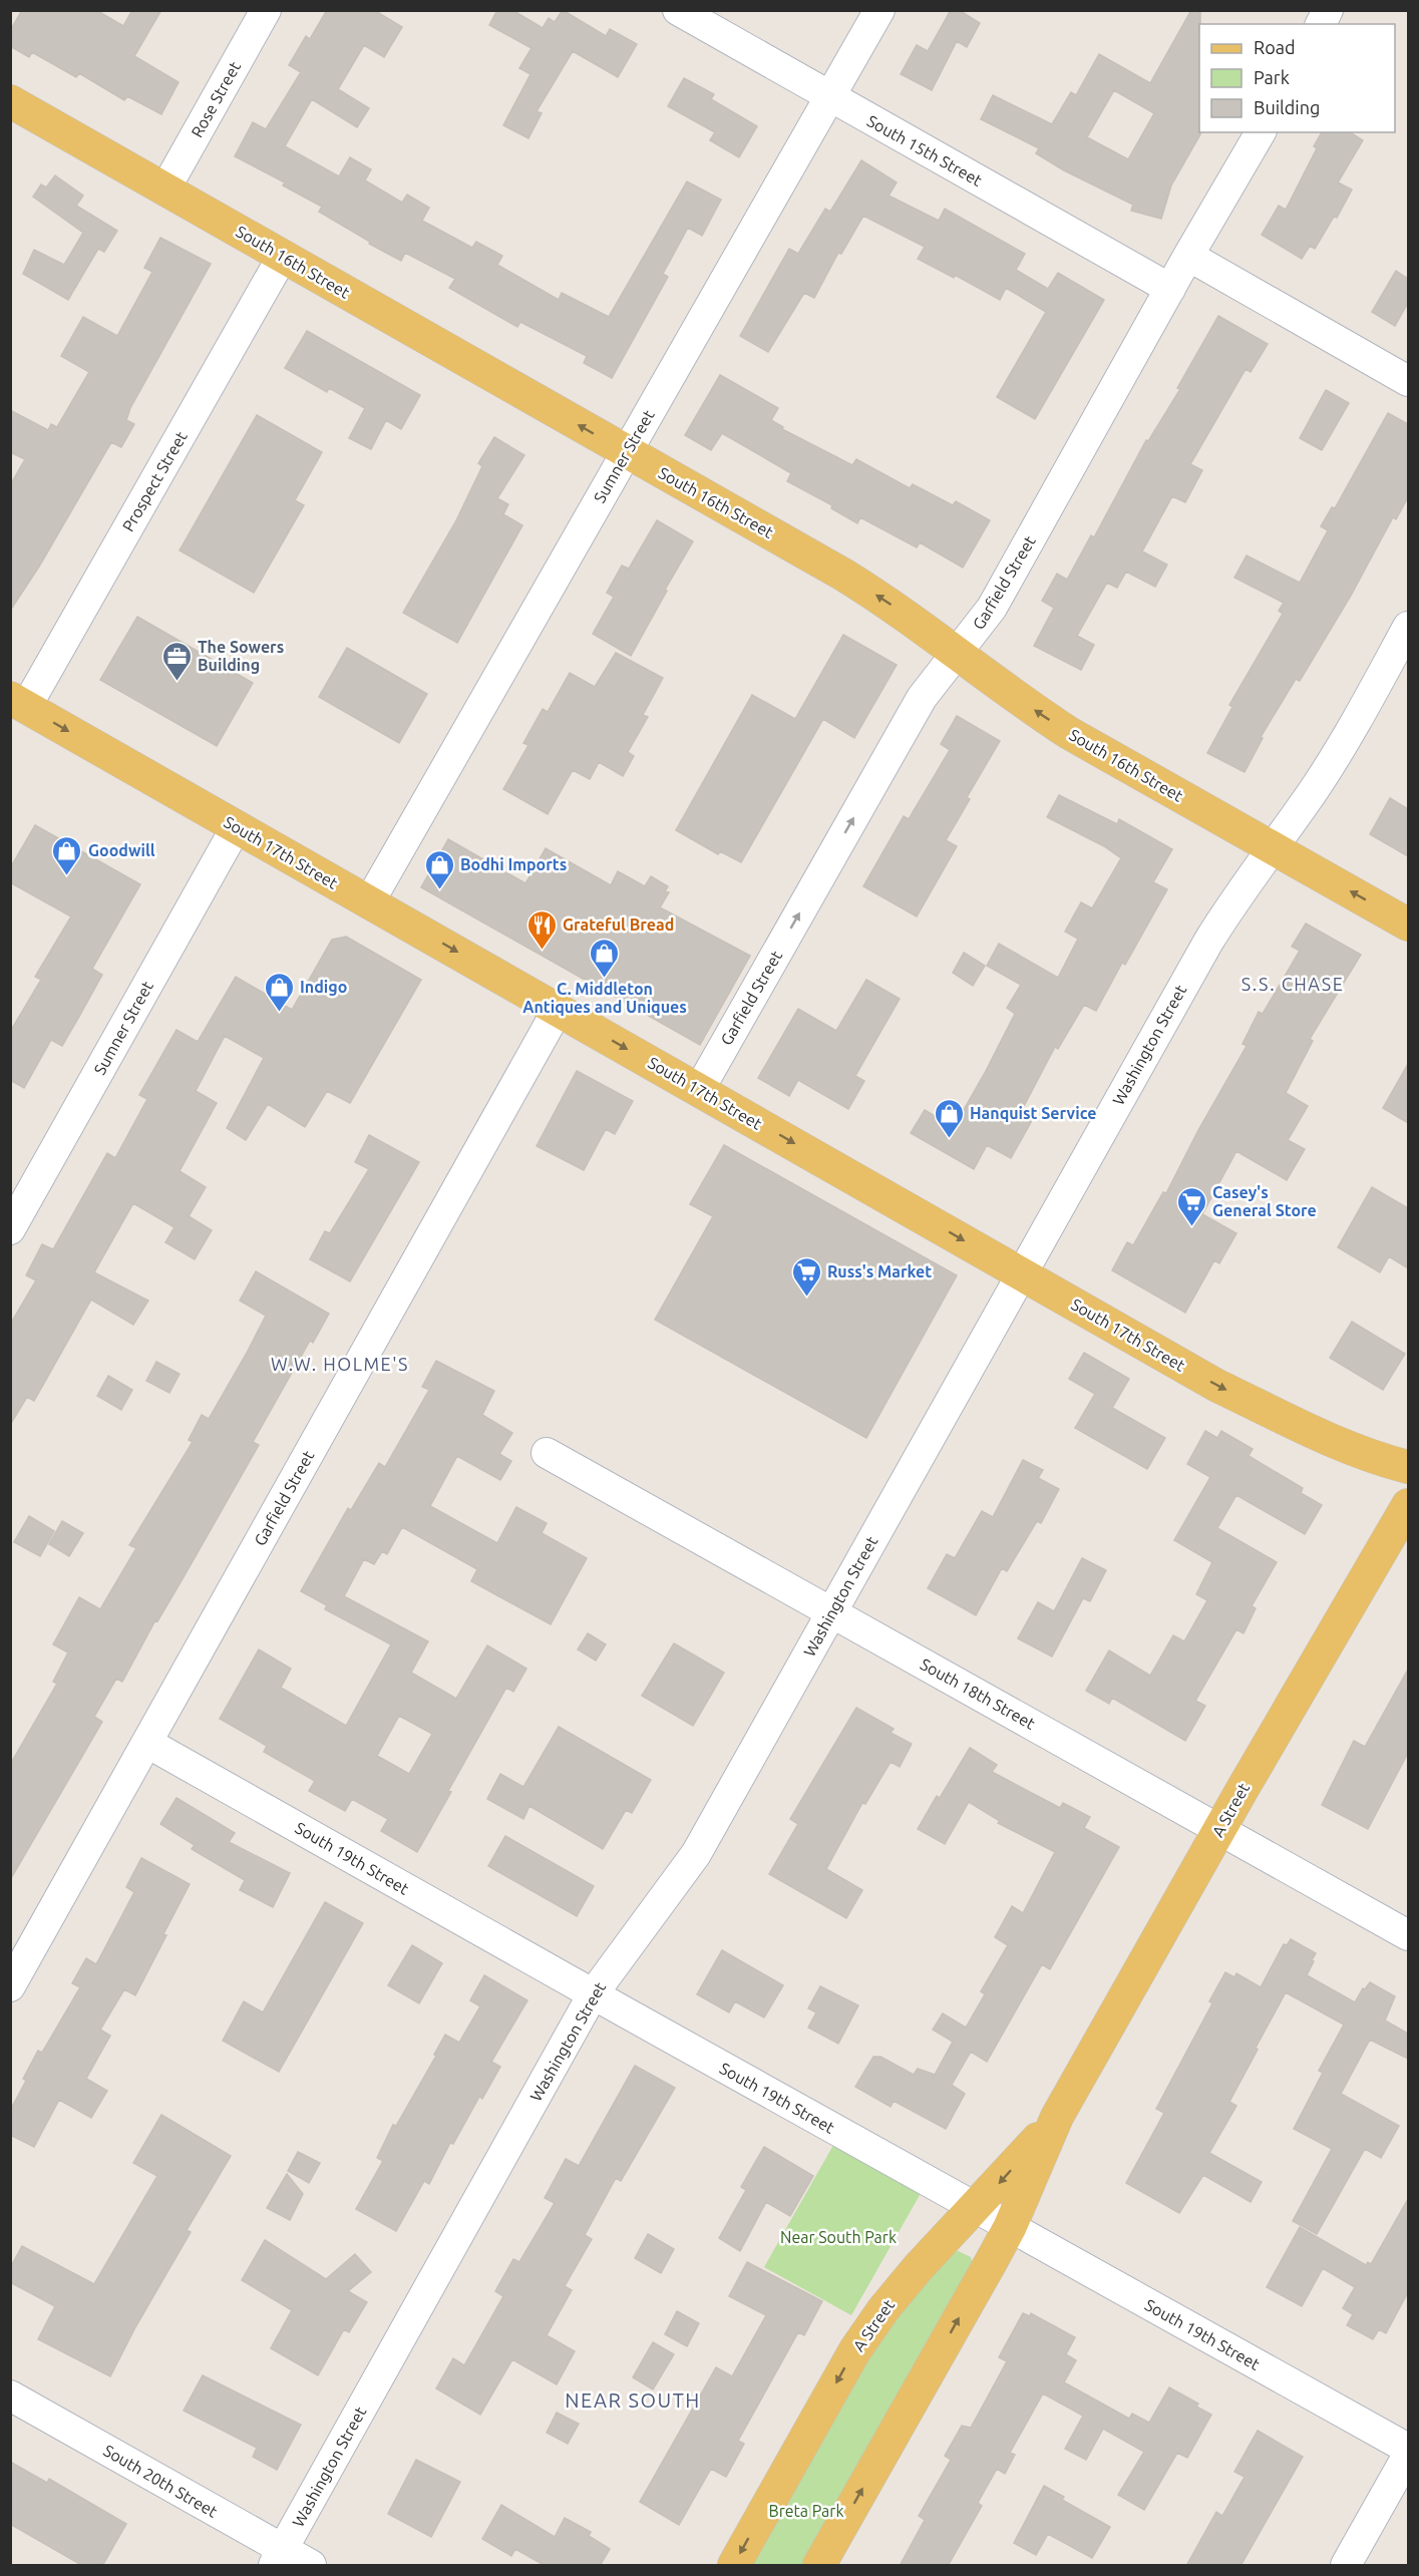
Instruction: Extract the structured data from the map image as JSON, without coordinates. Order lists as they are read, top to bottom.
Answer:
{
  "streets": {
    "main road": ["South 16th Street", "South 17th Street", "A Street"],
    "street": [
      "Rose Street",
      "South 15th Street",
      "Sumner Street",
      "Prospect Street",
      "Garfield Street",
      "Washington Street",
      "South 18th Street",
      "South 19th Street",
      "South 20th Street"
    ]
  },
  "crossings": [
    ["Rose Street", "South 16th Street"],
    ["South 15th Street", "Sumner Street"],
    ["South 15th Street", "Garfield Street"],
    ["South 16th Street", "Sumner Street"],
    ["South 16th Street", "Prospect Street"],
    ["South 16th Street", "Garfield Street"],
    ["South 16th Street", "Washington Street"],
    ["Sumner Street", "South 17th Street"],
    ["Prospect Street", "South 17th Street"],
    ["Garfield Street", "South 17th Street"],
    ["Garfield Street", "South 19th Street"],
    ["South 17th Street", "Washington Street"],
    ["Washington Street", "South 18th Street"],
    ["Washington Street", "South 19th Street"],
    ["Washington Street", "South 20th Street"],
    ["South 18th Street", "A Street"],
    ["A Street", "South 19th Street"]
  ],
  "one_way": ["South 16th Street", "South 17th Street"],
  "districts": ["S.S. CHASE", "W.W. HOLME'S", "NEAR SOUTH"],
  "parks": ["Near South Park", "Breta Park"],
  "places": {
    "office": ["The Sowers Building"],
    "shop": [
      "Goodwill",
      "Bodhi Imports",
      "C. Middleton Antiques and Uniques",
      "Indigo",
      "Hanquist Service"
    ],
    "restaurant": ["Grateful Bread"],
    "supermarket": ["Casey's General Store", "Russ's Market"]
  },
  "legend": ["Road", "Park", "Building"]
}
